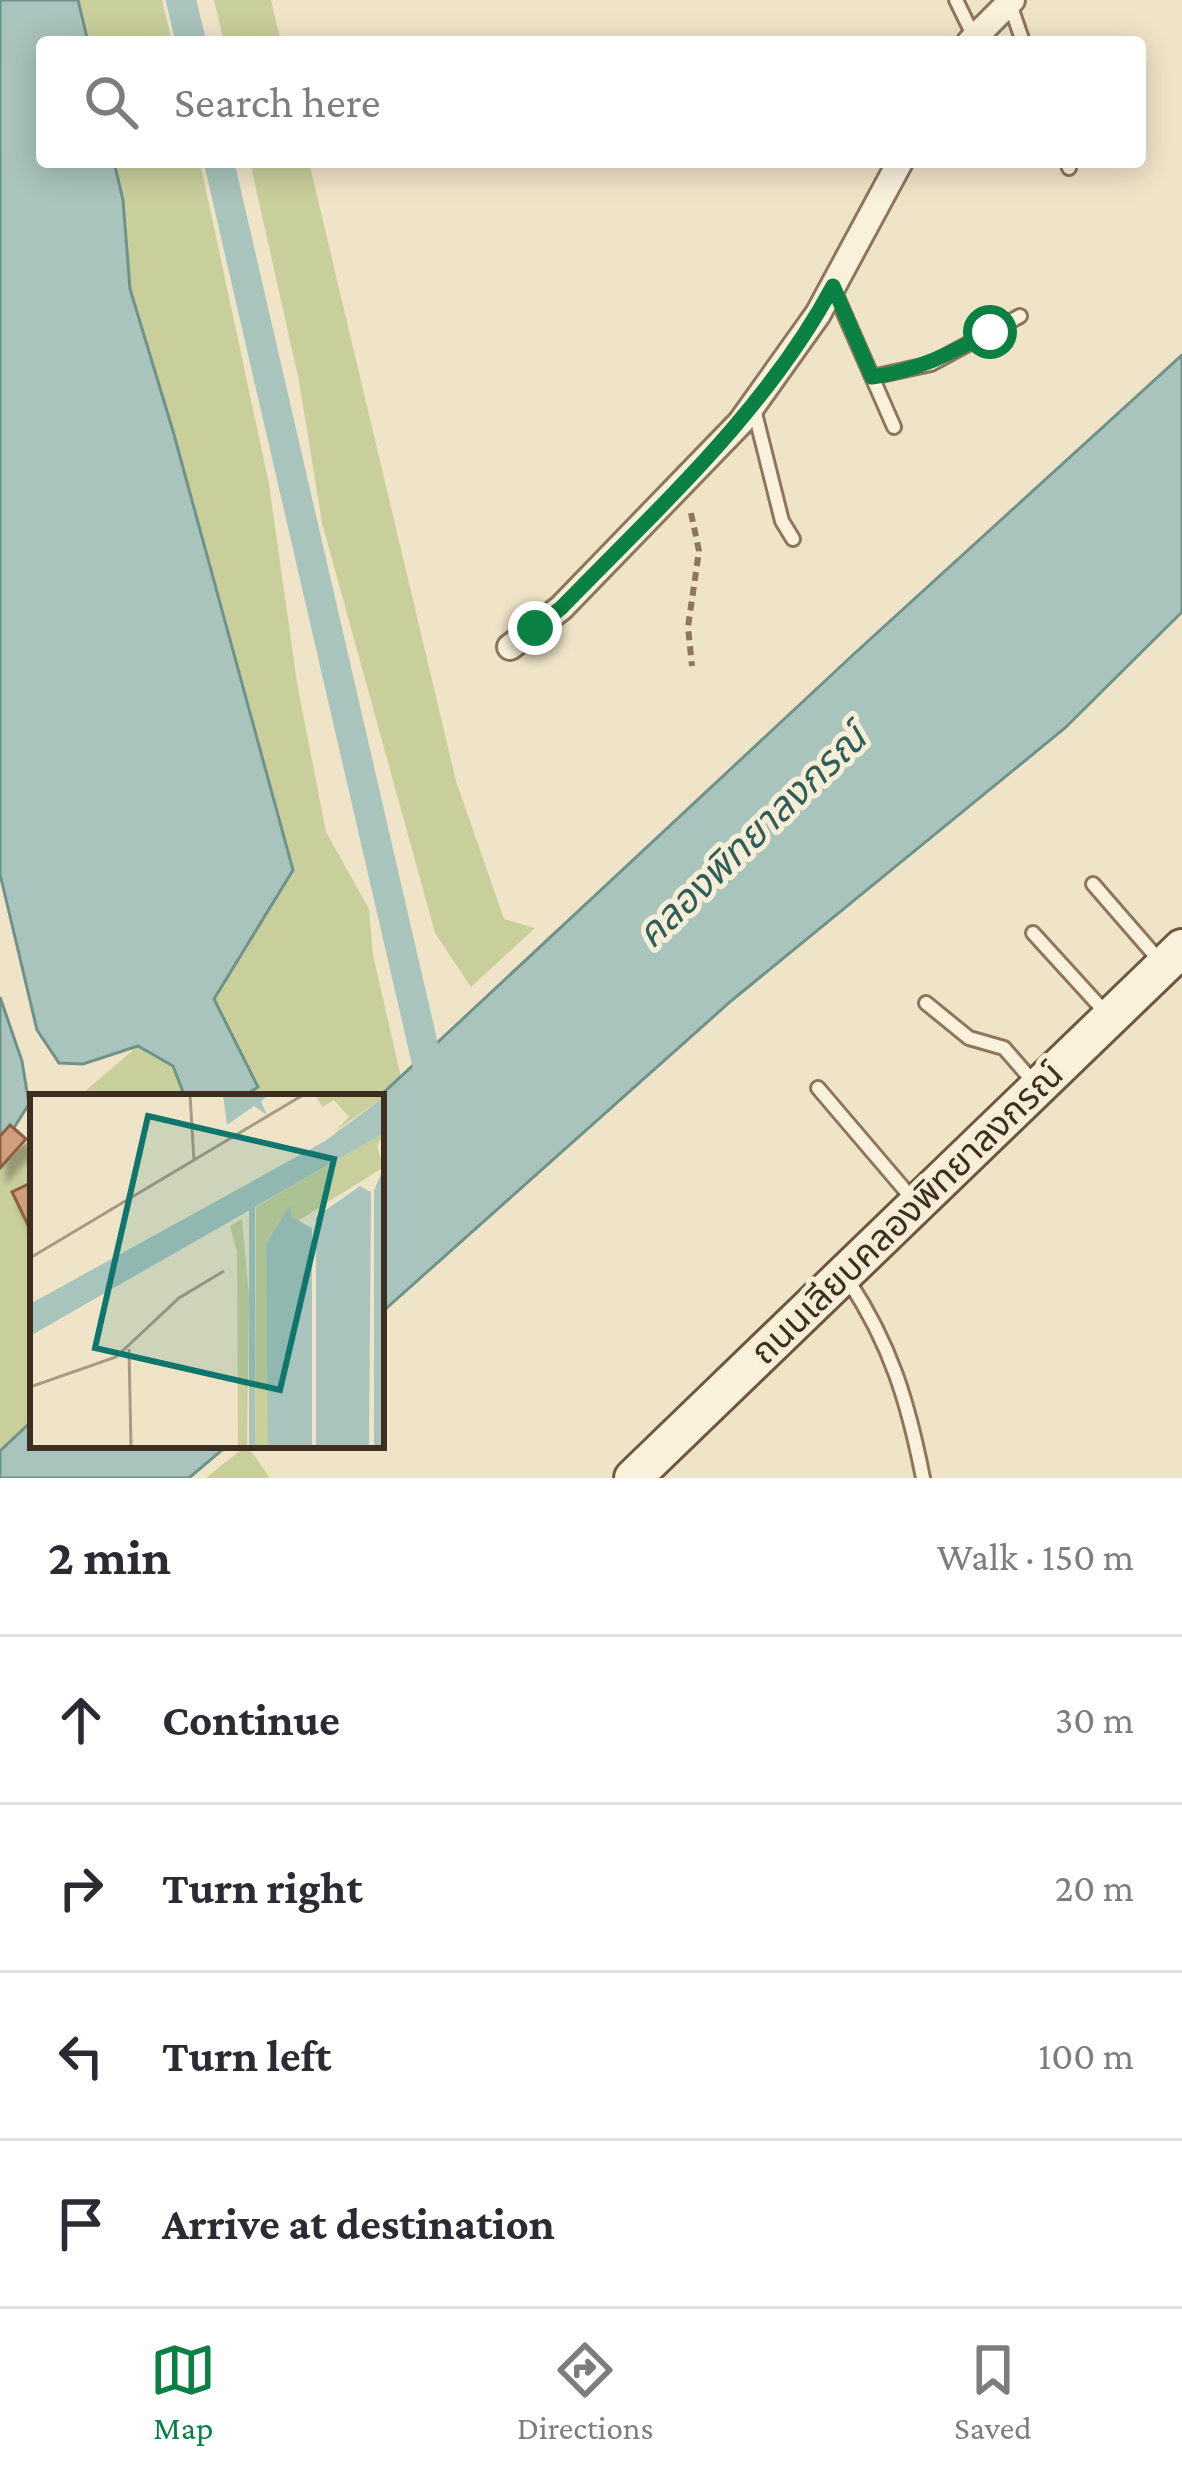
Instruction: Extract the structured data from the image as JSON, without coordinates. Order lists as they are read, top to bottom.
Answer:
{
  "streets": {
    "main road": ["ถนนเลียบคลองพิทยาลงกรณ์"]
  },
  "water": ["คลองพิทยาลงกรณ์"],
  "page": {
    "search": "Search here",
    "heading": ["2 min", "Walk · 150 m"],
    "list": [
      ["Continue", "30 m"],
      ["Turn right", "20 m"],
      ["Turn left", "100 m"],
      "Arrive at destination"
    ],
    "nav": ["Map", "Directions", "Saved"]
  }
}
